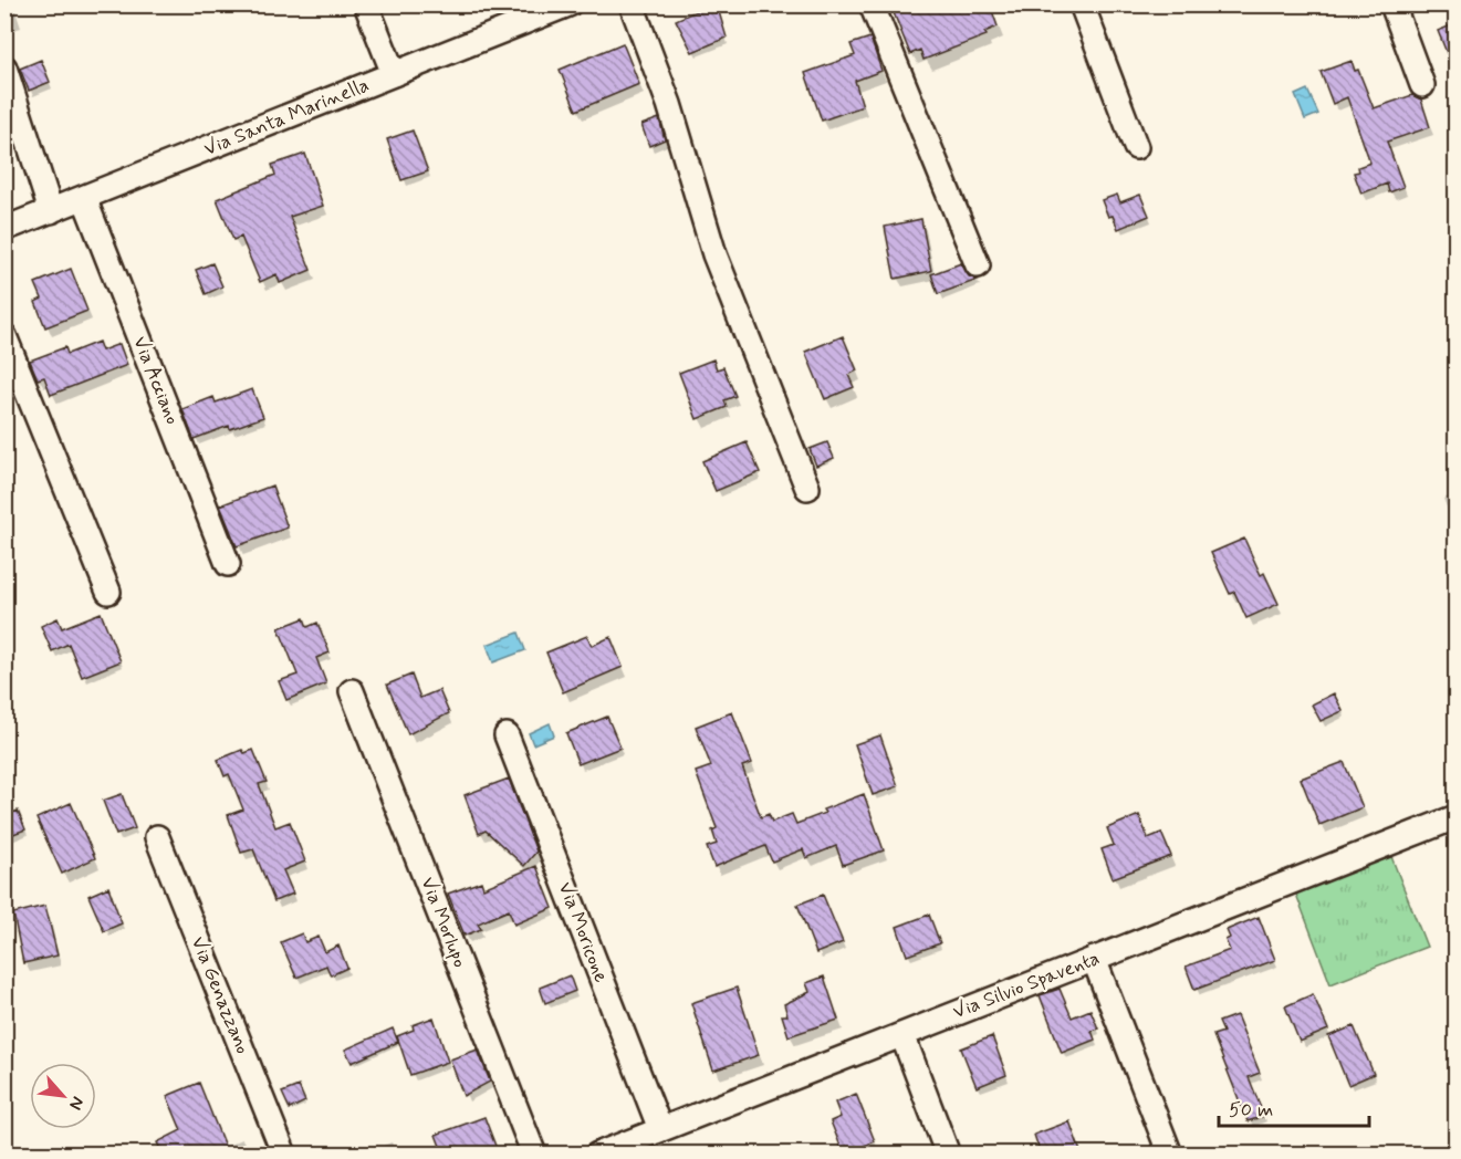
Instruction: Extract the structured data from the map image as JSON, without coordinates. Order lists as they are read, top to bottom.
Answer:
{
  "streets": {
    "street": [
      "Via Santa Marinella",
      "Via Acciano",
      "Via Morlupo",
      "Via Moricone",
      "Via Silvio Spaventa",
      "Via Genazzano"
    ]
  },
  "crossings": [
    ["Via Santa Marinella", "Via Acciano"],
    ["Via Moricone", "Via Silvio Spaventa"]
  ],
  "scale_bar": "50 m",
  "north": "bottom right"
}
